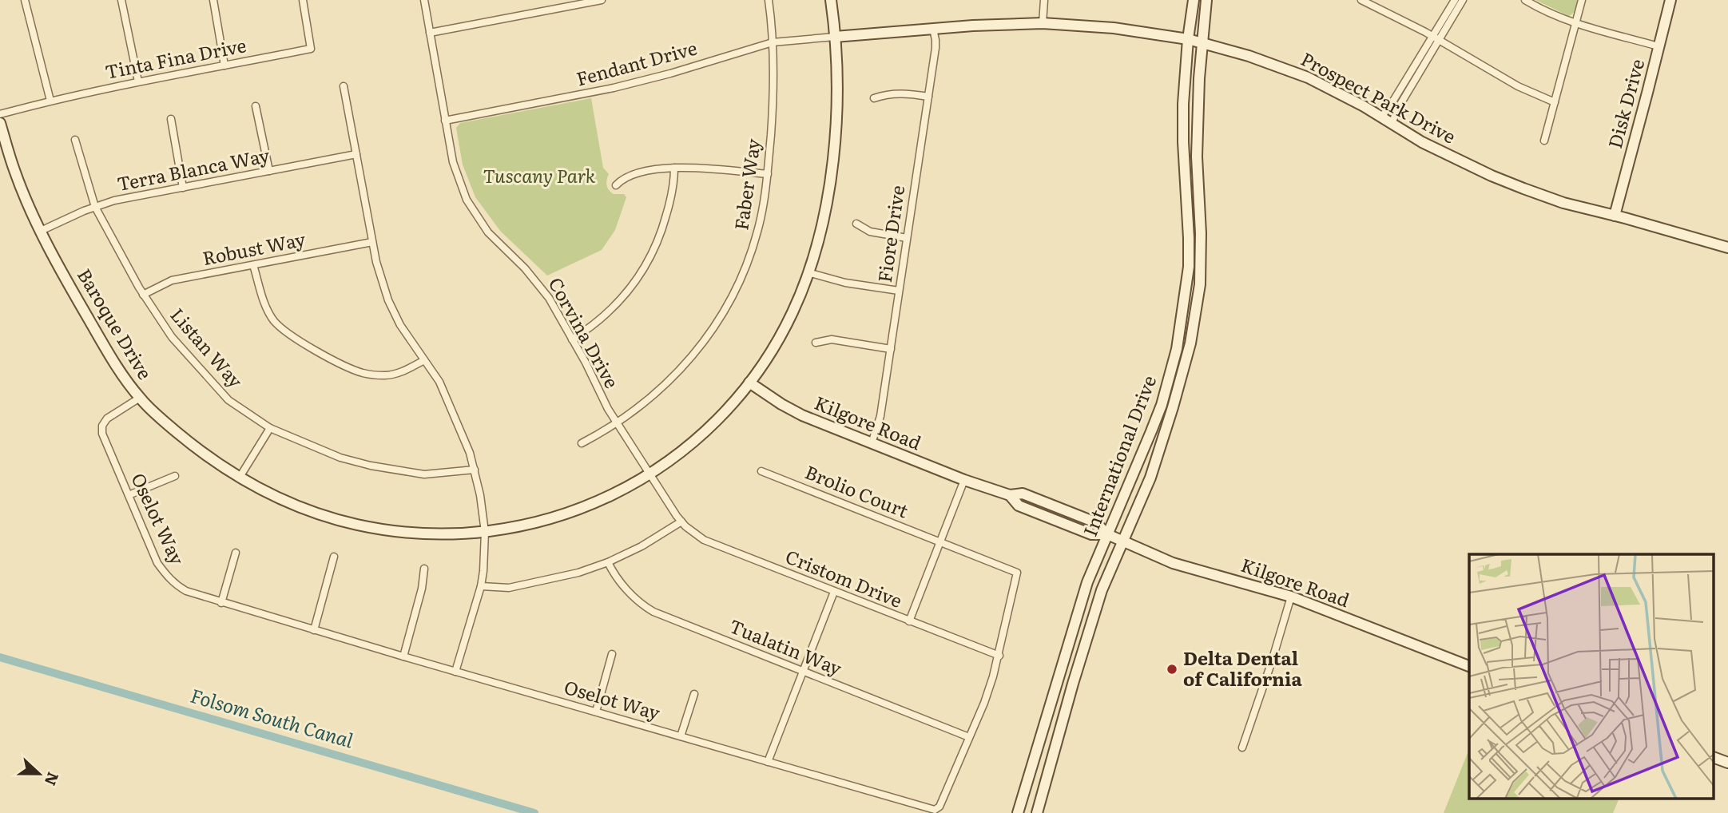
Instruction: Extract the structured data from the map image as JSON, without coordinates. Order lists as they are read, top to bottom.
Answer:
{
  "streets": {
    "street": [
      "Tinta Fina Drive",
      "Fendant Drive",
      "Prospect Park Drive",
      "Disk Drive",
      "Terra Blanca Way",
      "Faber Way",
      "Fiore Drive",
      "Robust Way",
      "Baroque Drive",
      "Corvina Drive",
      "Listan Way",
      "Kilgore Road",
      "International Drive",
      "Brolio Court",
      "Oselot Way",
      "Cristom Drive",
      "Tualatin Way"
    ]
  },
  "crossings": [
    ["Fendant Drive", "Prospect Park Drive"],
    ["Fendant Drive", "Faber Way"],
    ["Fendant Drive", "Baroque Drive"],
    ["Fendant Drive", "Corvina Drive"],
    ["Prospect Park Drive", "Disk Drive"],
    ["Prospect Park Drive", "Fiore Drive"],
    ["Prospect Park Drive", "Baroque Drive"],
    ["Prospect Park Drive", "International Drive"],
    ["Terra Blanca Way", "Baroque Drive"],
    ["Terra Blanca Way", "Listan Way"],
    ["Faber Way", "Corvina Drive"],
    ["Fiore Drive", "Kilgore Road"],
    ["Robust Way", "Listan Way"],
    ["Baroque Drive", "Corvina Drive"],
    ["Baroque Drive", "Kilgore Road"],
    ["Baroque Drive", "Oselot Way"],
    ["Corvina Drive", "Cristom Drive"],
    ["Kilgore Road", "International Drive"],
    ["Brolio Court", "Oselot Way"],
    ["Oselot Way", "Cristom Drive"],
    ["Oselot Way", "Tualatin Way"]
  ],
  "water": ["Folsom South Canal"],
  "parks": ["Tuscany Park"],
  "places": ["Delta Dental of California"],
  "north": "right"
}
